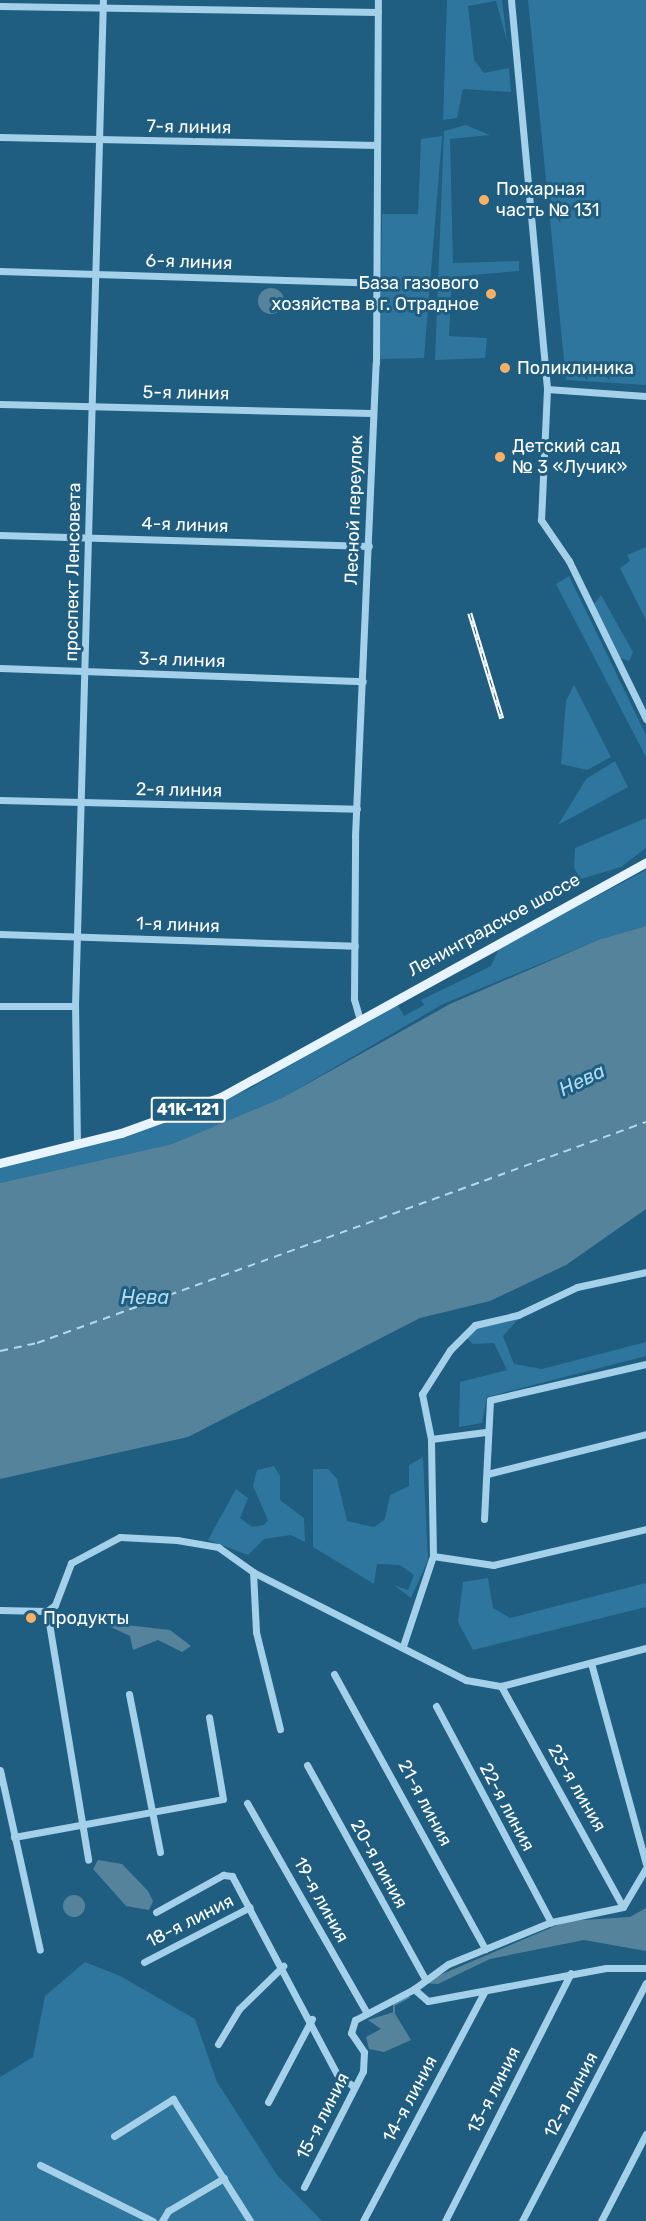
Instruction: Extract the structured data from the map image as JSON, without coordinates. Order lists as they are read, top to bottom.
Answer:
{
  "streets": {
    "main road": ["Ленинградское шоссе", "41К-121"],
    "street": [
      "7-я линия",
      "6-я линия",
      "5-я линия",
      "Лесной переулок",
      "4-я линия",
      "проспект Ленсовета",
      "3-я линия",
      "2-я линия",
      "1-я линия",
      "23-я линия",
      "21-я линия",
      "22-я линия",
      "20-я линия",
      "19-я линия",
      "18-я линия",
      "13-я линия",
      "12-я линия",
      "14-я линия",
      "15-я линия"
    ]
  },
  "crossings": [
    ["7-я линия", "Лесной переулок"],
    ["7-я линия", "проспект Ленсовета"],
    ["6-я линия", "Лесной переулок"],
    ["6-я линия", "проспект Ленсовета"],
    ["5-я линия", "Лесной переулок"],
    ["5-я линия", "проспект Ленсовета"],
    ["Лесной переулок", "4-я линия"],
    ["Лесной переулок", "3-я линия"],
    ["Лесной переулок", "2-я линия"],
    ["Лесной переулок", "1-я линия"],
    ["Лесной переулок", "Ленинградское шоссе"],
    ["Лесной переулок", "41К-121"],
    ["4-я линия", "проспект Ленсовета"],
    ["проспект Ленсовета", "3-я линия"],
    ["проспект Ленсовета", "2-я линия"],
    ["проспект Ленсовета", "1-я линия"],
    ["проспект Ленсовета", "41К-121"],
    ["Ленинградское шоссе", "41К-121"],
    ["19-я линия", "15-я линия"]
  ],
  "water": ["Нева"],
  "places": [
    "Пожарная часть № 131",
    "База газового хозяйства в г. Отрадное",
    "Поликлиника",
    "Детский сад № 3 «Лучик»",
    "Продукты"
  ]
}
